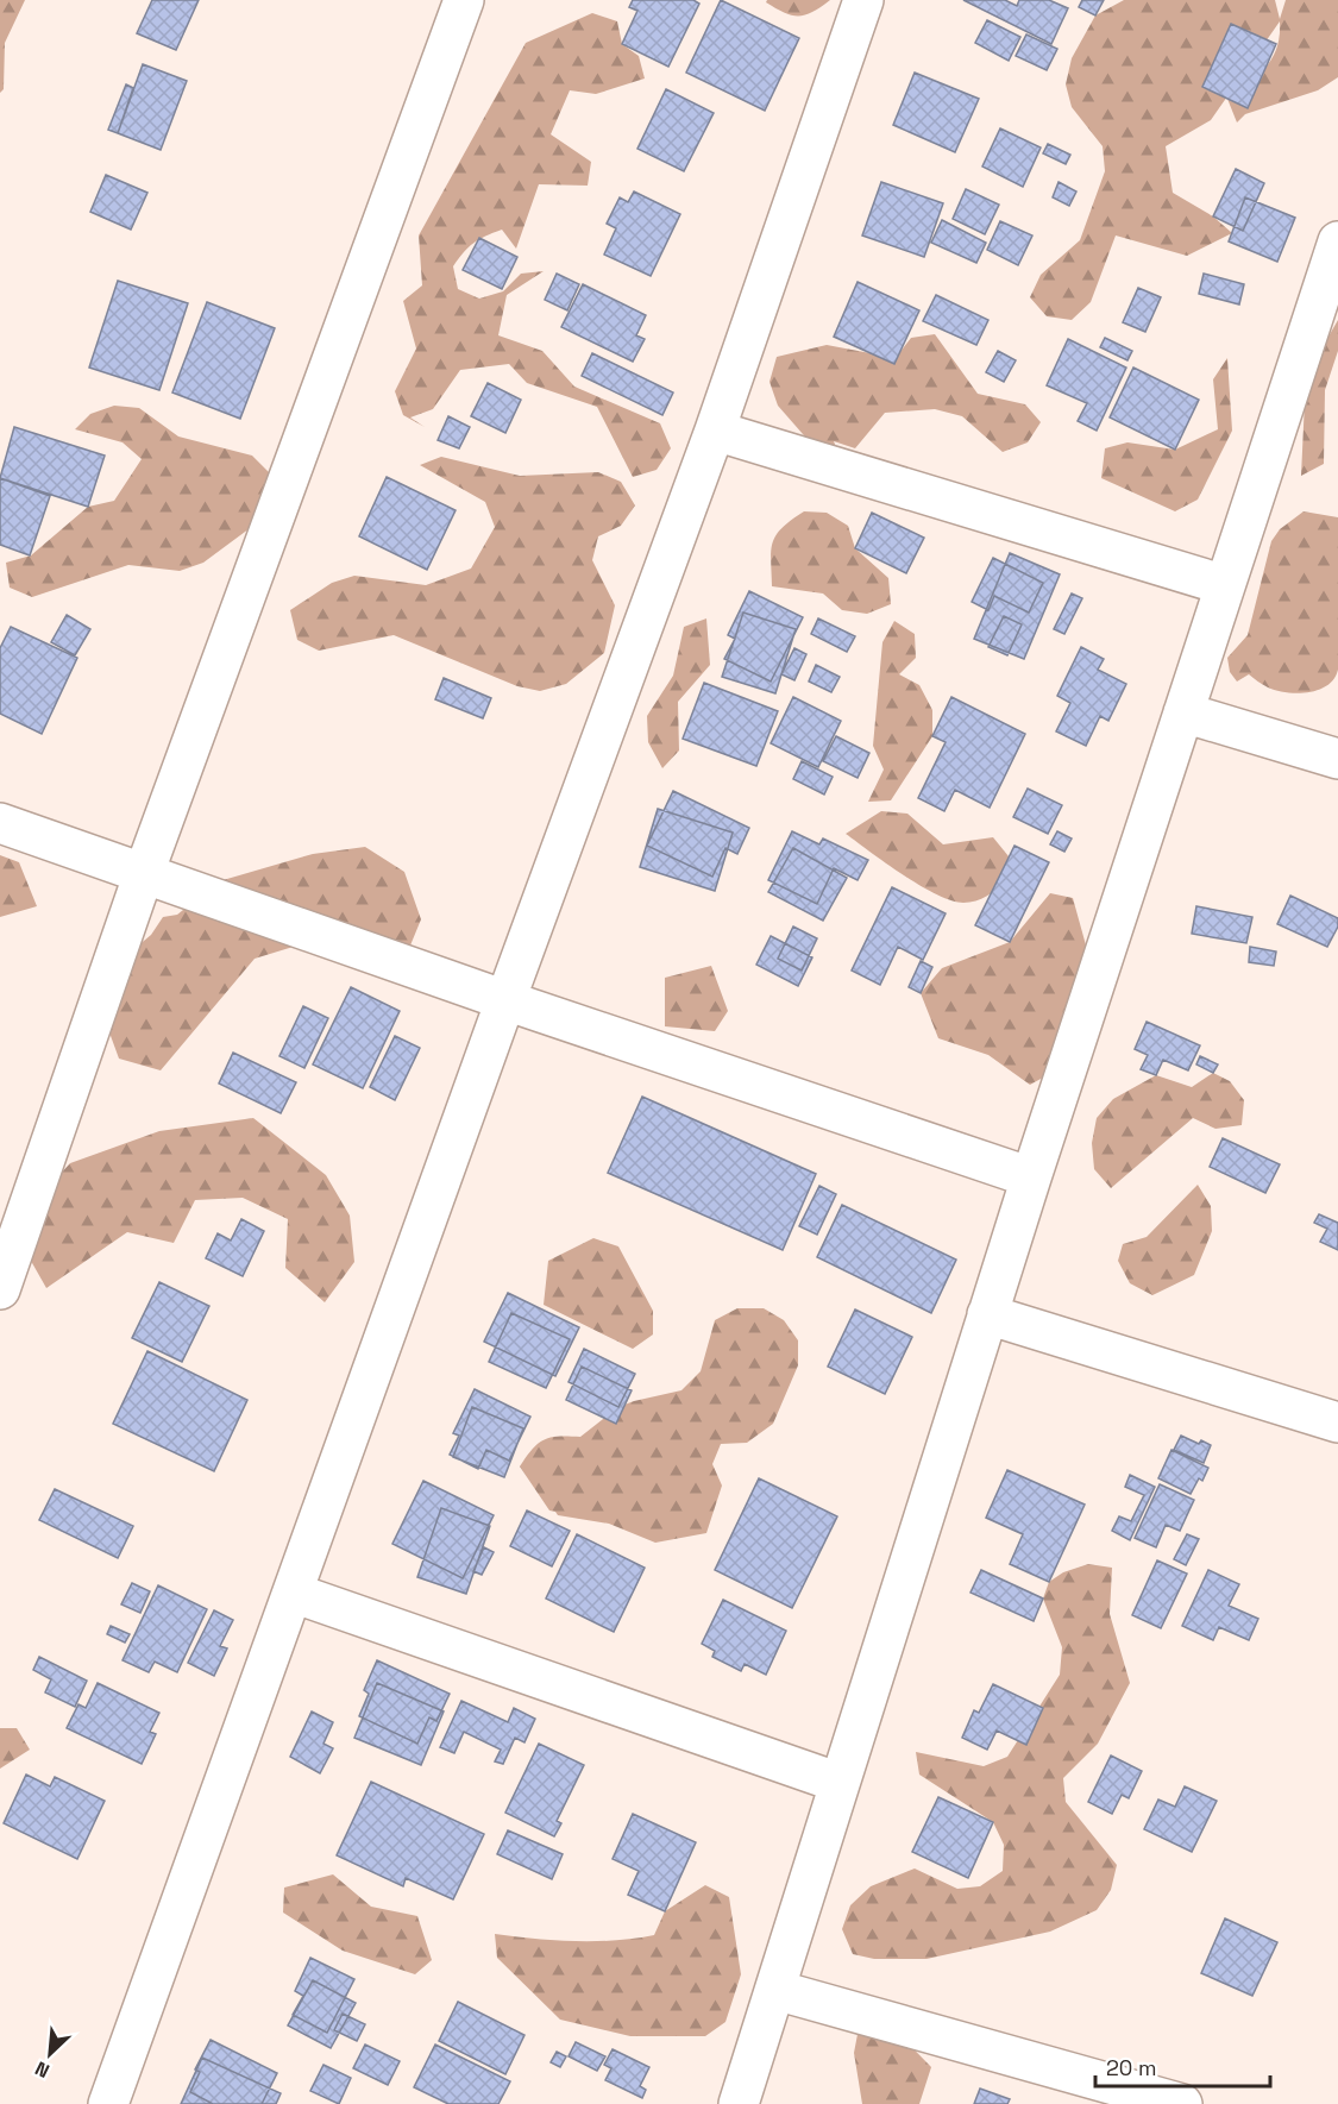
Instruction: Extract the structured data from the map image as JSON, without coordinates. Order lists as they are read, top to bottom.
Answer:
{
  "scale_bar": "20 m",
  "north": "bottom left"
}
